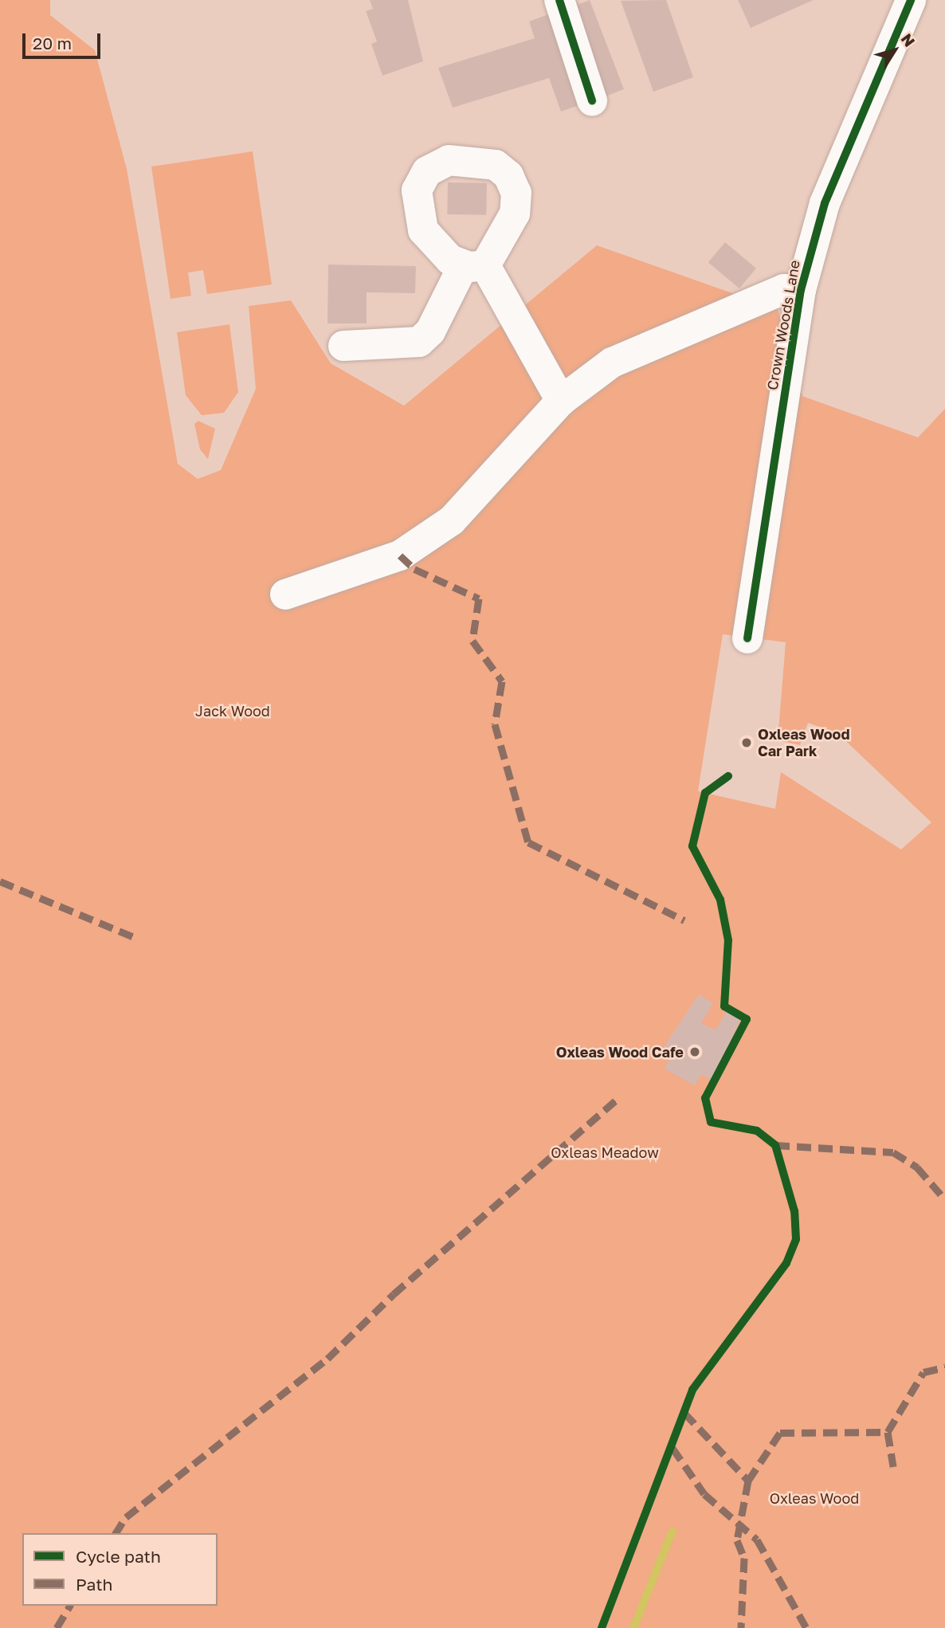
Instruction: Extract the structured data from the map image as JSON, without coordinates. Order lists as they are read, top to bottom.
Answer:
{
  "streets": {
    "street": ["Crown Woods Lane"]
  },
  "parks": ["Jack Wood", "Oxleas Meadow", "Oxleas Wood"],
  "places": ["Oxleas Wood Car Park", "Oxleas Wood Cafe"],
  "legend": ["Cycle path", "Path"],
  "scale_bar": "20 m",
  "north": "top right"
}
